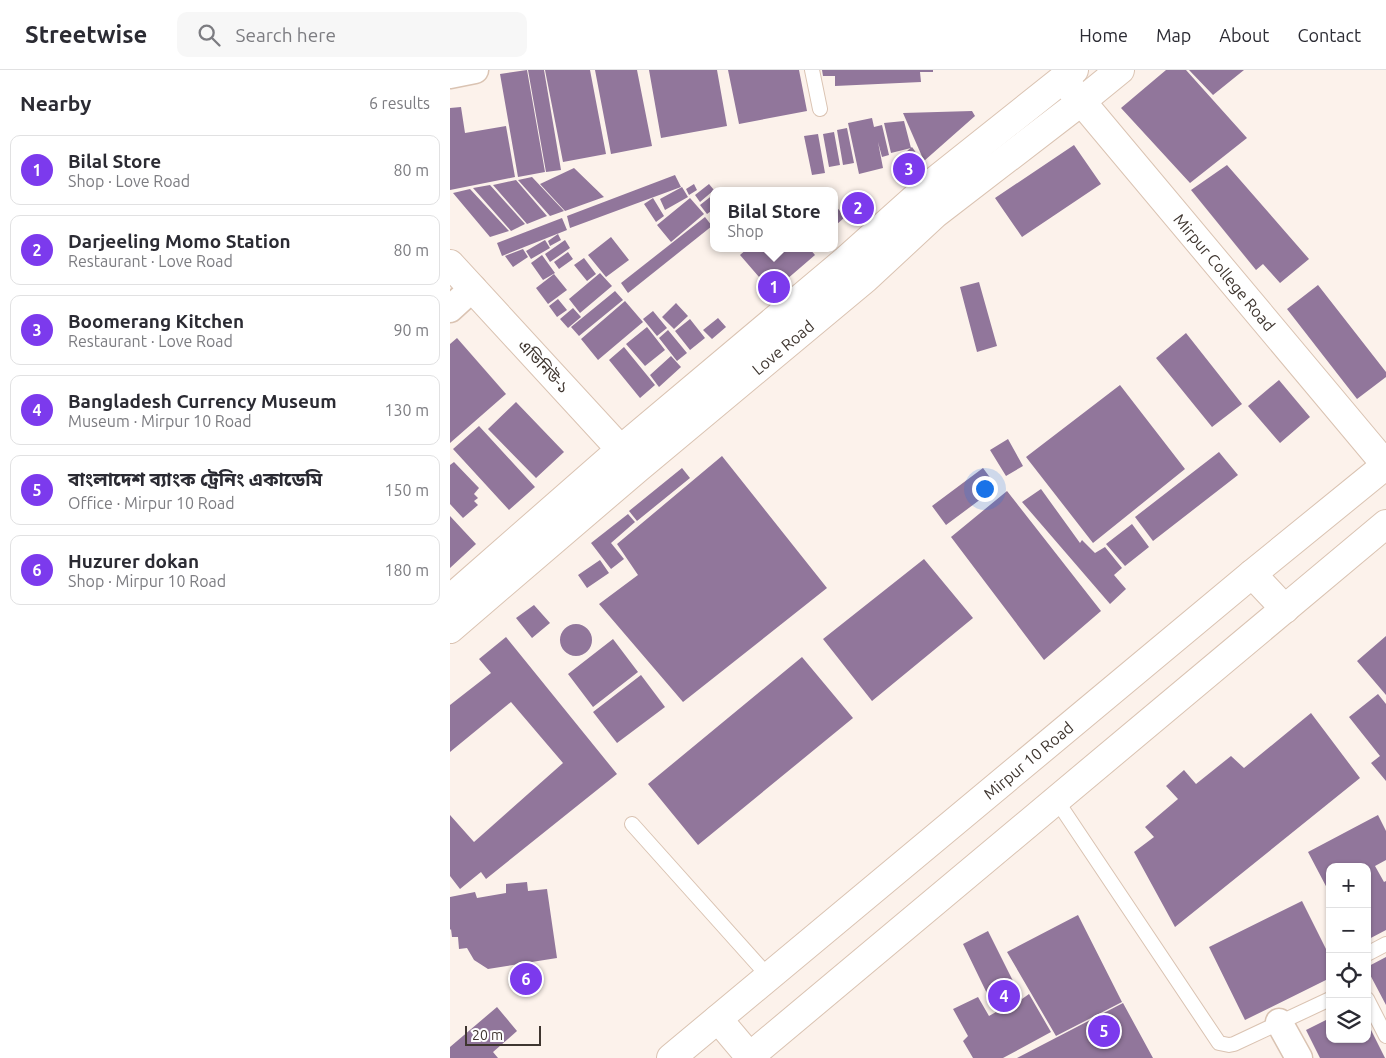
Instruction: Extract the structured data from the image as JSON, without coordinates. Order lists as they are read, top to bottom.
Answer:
{
  "streets": {
    "street": [
      "Mirpur College Road",
      "Love Road",
      "এভিনিউ-১",
      "Mirpur 10 Road"
    ]
  },
  "crossings": [
    ["Mirpur College Road", "Love Road"],
    ["Mirpur College Road", "Mirpur 10 Road"],
    ["Love Road", "এভিনিউ-১"]
  ],
  "scale_bar": "20 m",
  "page": {
    "header": "Streetwise",
    "search": "Search here",
    "nav": [
      "Home",
      "Map",
      "About",
      "Contact"
    ],
    "heading": ["Nearby", "6 results"],
    "list": [
      {
        "mark": "1",
        "name": "Bilal Store",
        "note": "Shop · Love Road",
        "value": "80 m"
      },
      {
        "mark": "2",
        "name": "Darjeeling Momo Station",
        "note": "Restaurant · Love Road",
        "value": "80 m"
      },
      {
        "mark": "3",
        "name": "Boomerang Kitchen",
        "note": "Restaurant · Love Road",
        "value": "90 m"
      },
      {
        "mark": "4",
        "name": "Bangladesh Currency Museum",
        "note": "Museum · Mirpur 10 Road",
        "value": "130 m"
      },
      {
        "mark": "5",
        "name": "বাংলাদেশ ব্যাংক ট্রেনিং একাডেমি",
        "note": "Office · Mirpur 10 Road",
        "value": "150 m"
      },
      {
        "mark": "6",
        "name": "Huzurer dokan",
        "note": "Shop · Mirpur 10 Road",
        "value": "180 m"
      }
    ],
    "pins": [
      "3",
      "2",
      "1",
      "6",
      "4",
      "5"
    ],
    "popup": ["Bilal Store", "Shop"],
    "map_buttons": ["+", "−"],
    "scale": "20 m"
  }
}
